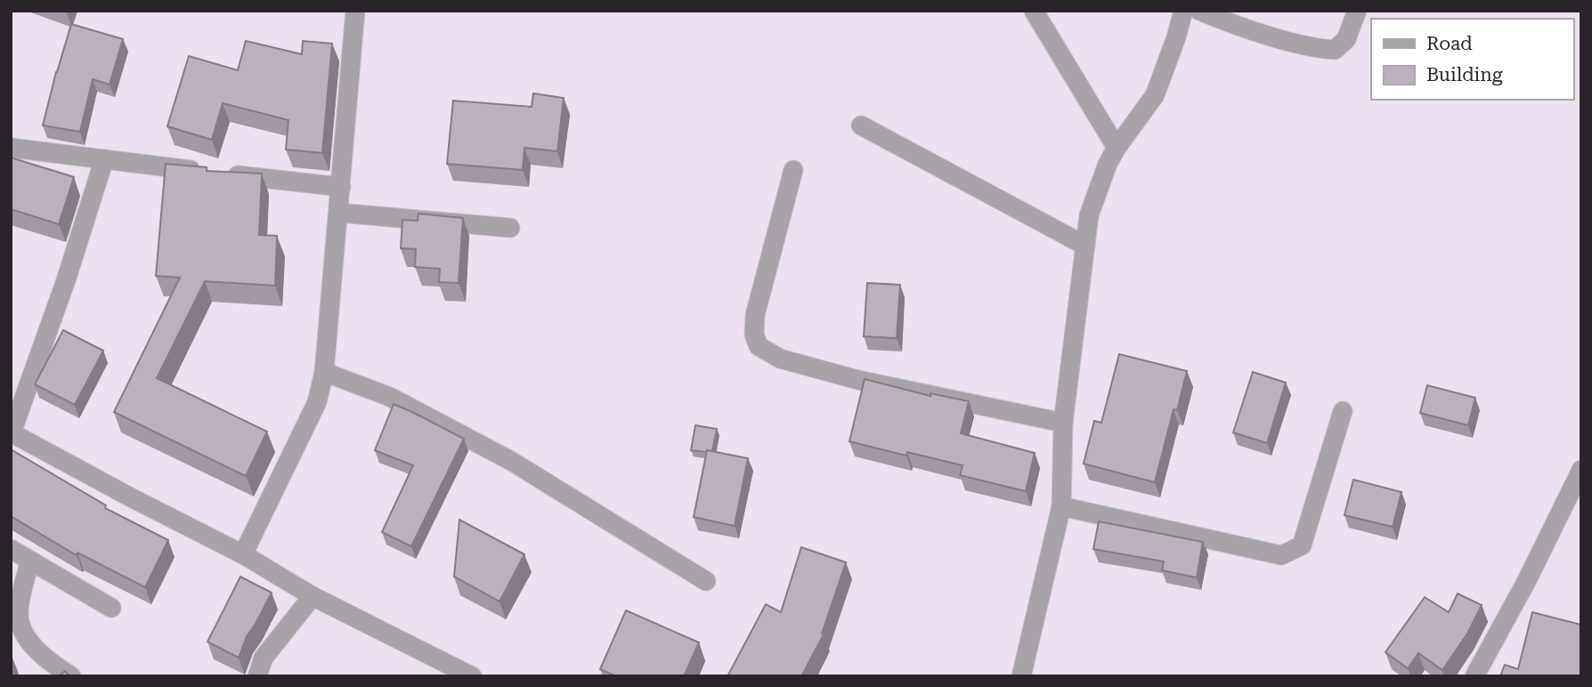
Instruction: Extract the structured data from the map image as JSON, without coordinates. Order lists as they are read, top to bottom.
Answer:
{
  "legend": ["Road", "Building"]
}
